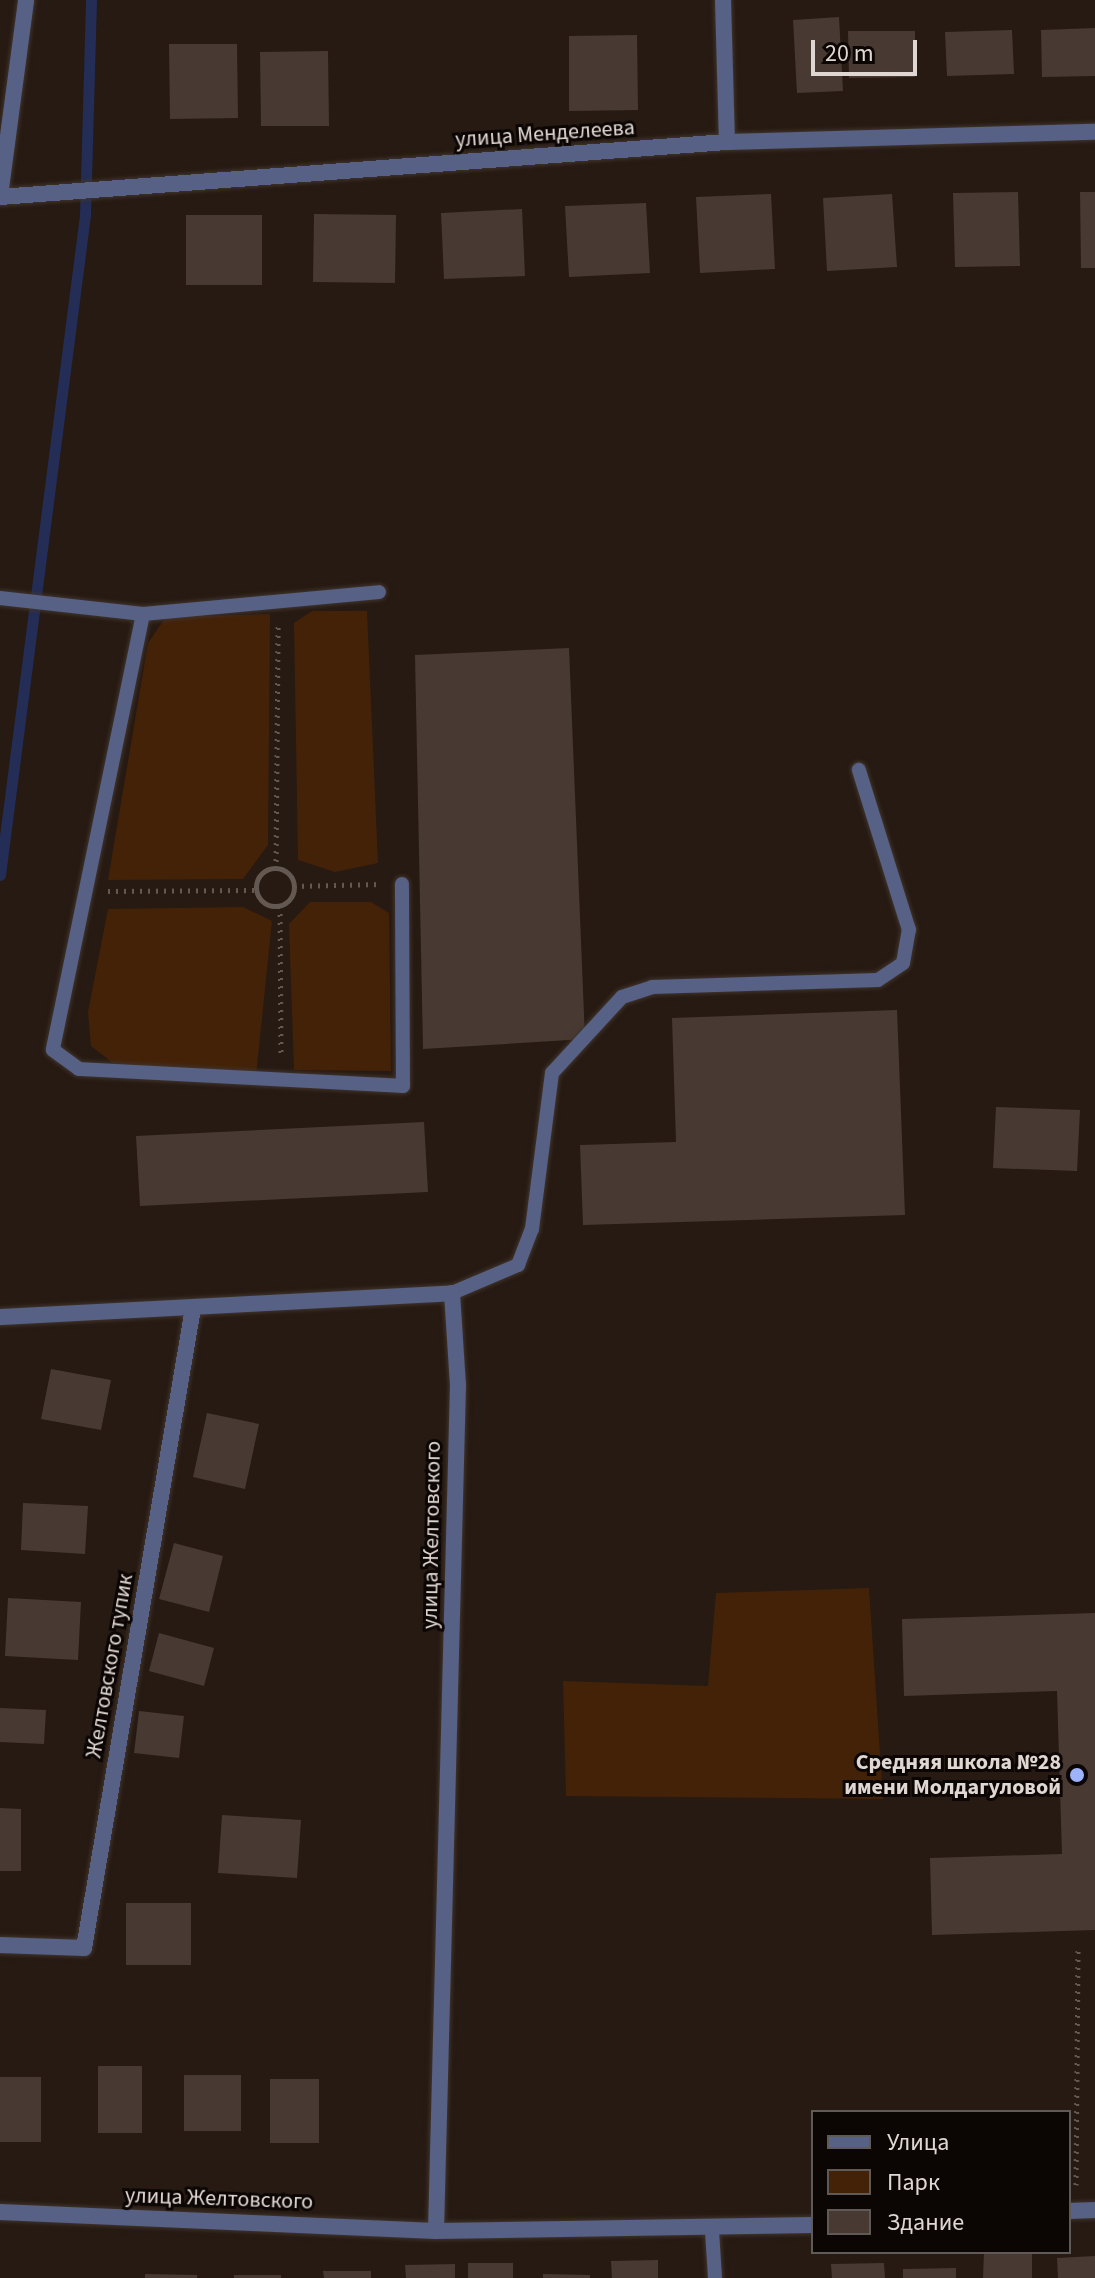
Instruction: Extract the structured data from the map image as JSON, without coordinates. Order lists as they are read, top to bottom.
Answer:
{
  "streets": {
    "street": ["улица Менделеева", "улица Желтовского", "Желтовского тупик"]
  },
  "places": ["Средняя школа №28 имени Молдагуловой"],
  "legend": ["Улица", "Парк", "Здание"],
  "scale_bar": "20 m"
}
